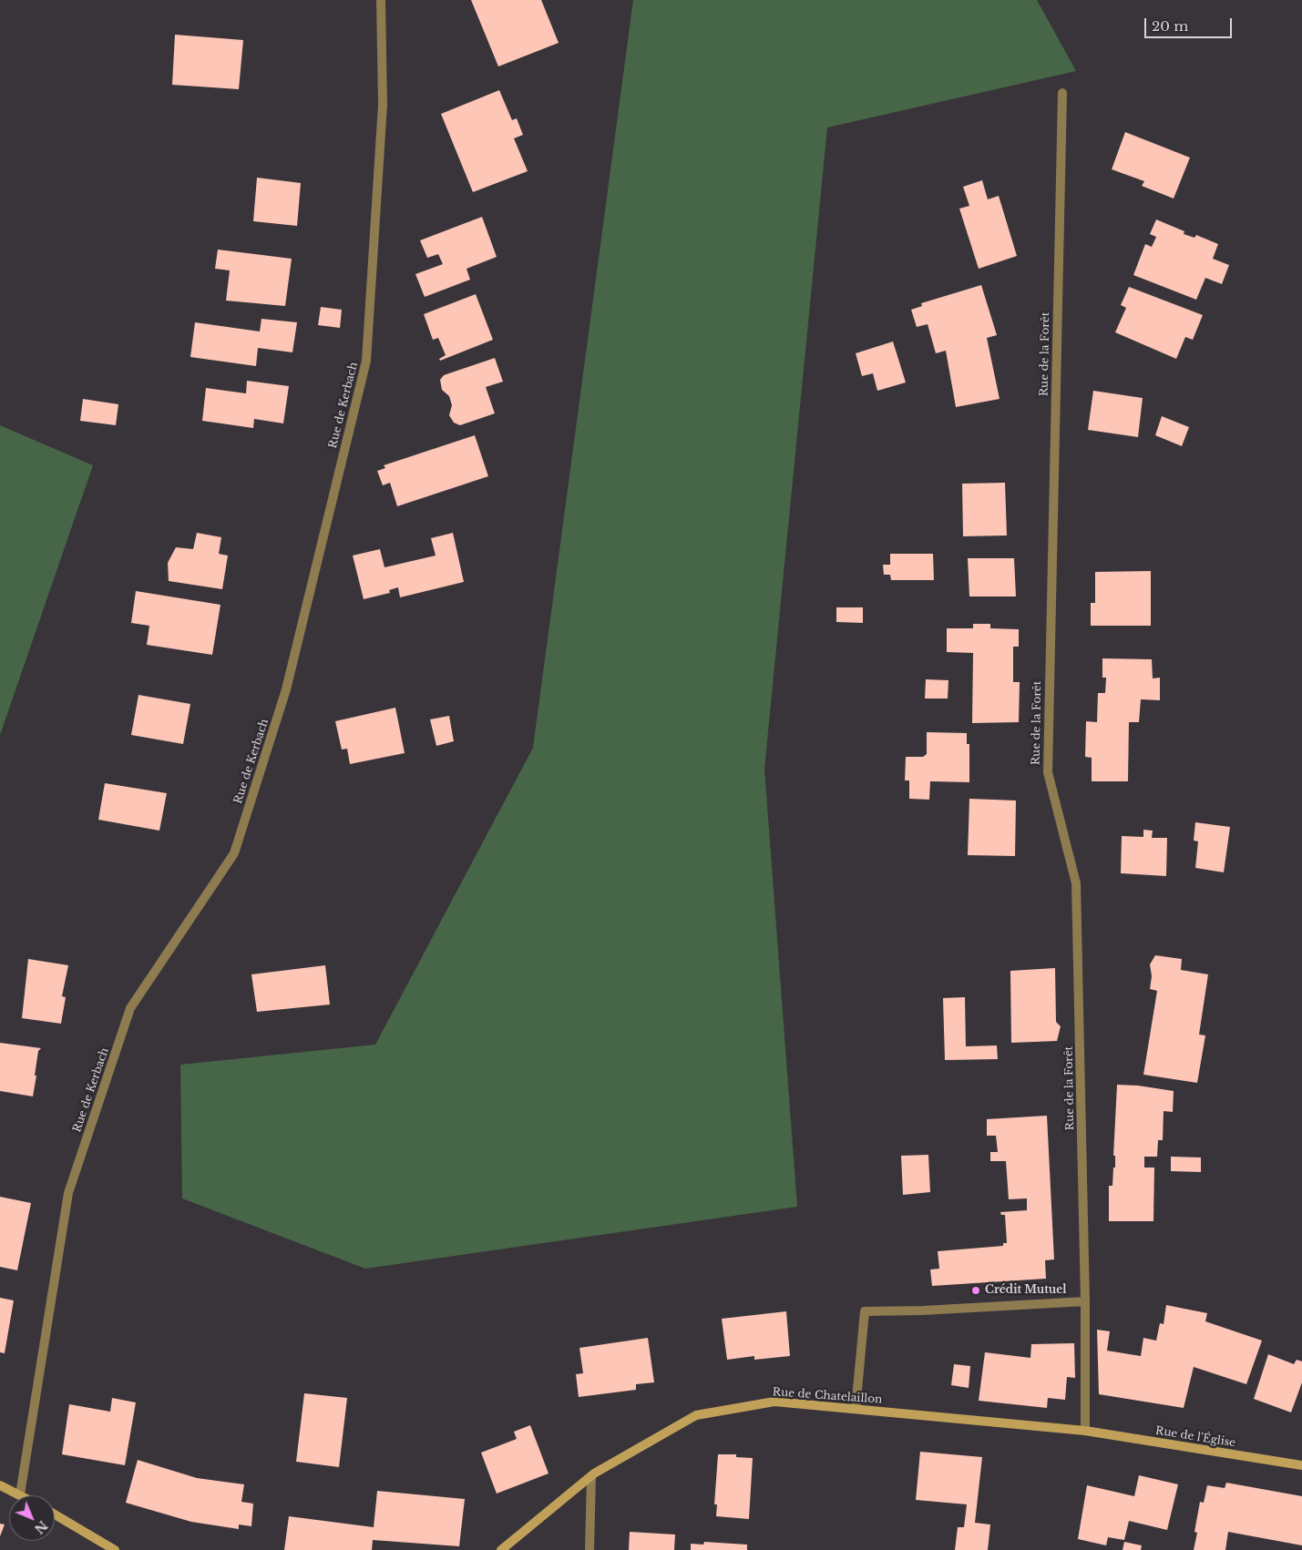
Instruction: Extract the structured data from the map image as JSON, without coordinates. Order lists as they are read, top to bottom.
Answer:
{
  "streets": {
    "main road": ["Rue de Chatelaillon", "Rue de l'Église"],
    "street": ["Rue de la Forêt", "Rue de Kerbach"]
  },
  "crossings": [
    ["Rue de la Forêt", "Rue de Chatelaillon"],
    ["Rue de la Forêt", "Rue de l'Église"],
    ["Rue de Chatelaillon", "Rue de l'Église"]
  ],
  "places": ["Crédit Mutuel"],
  "scale_bar": "20 m",
  "north": "bottom right"
}
